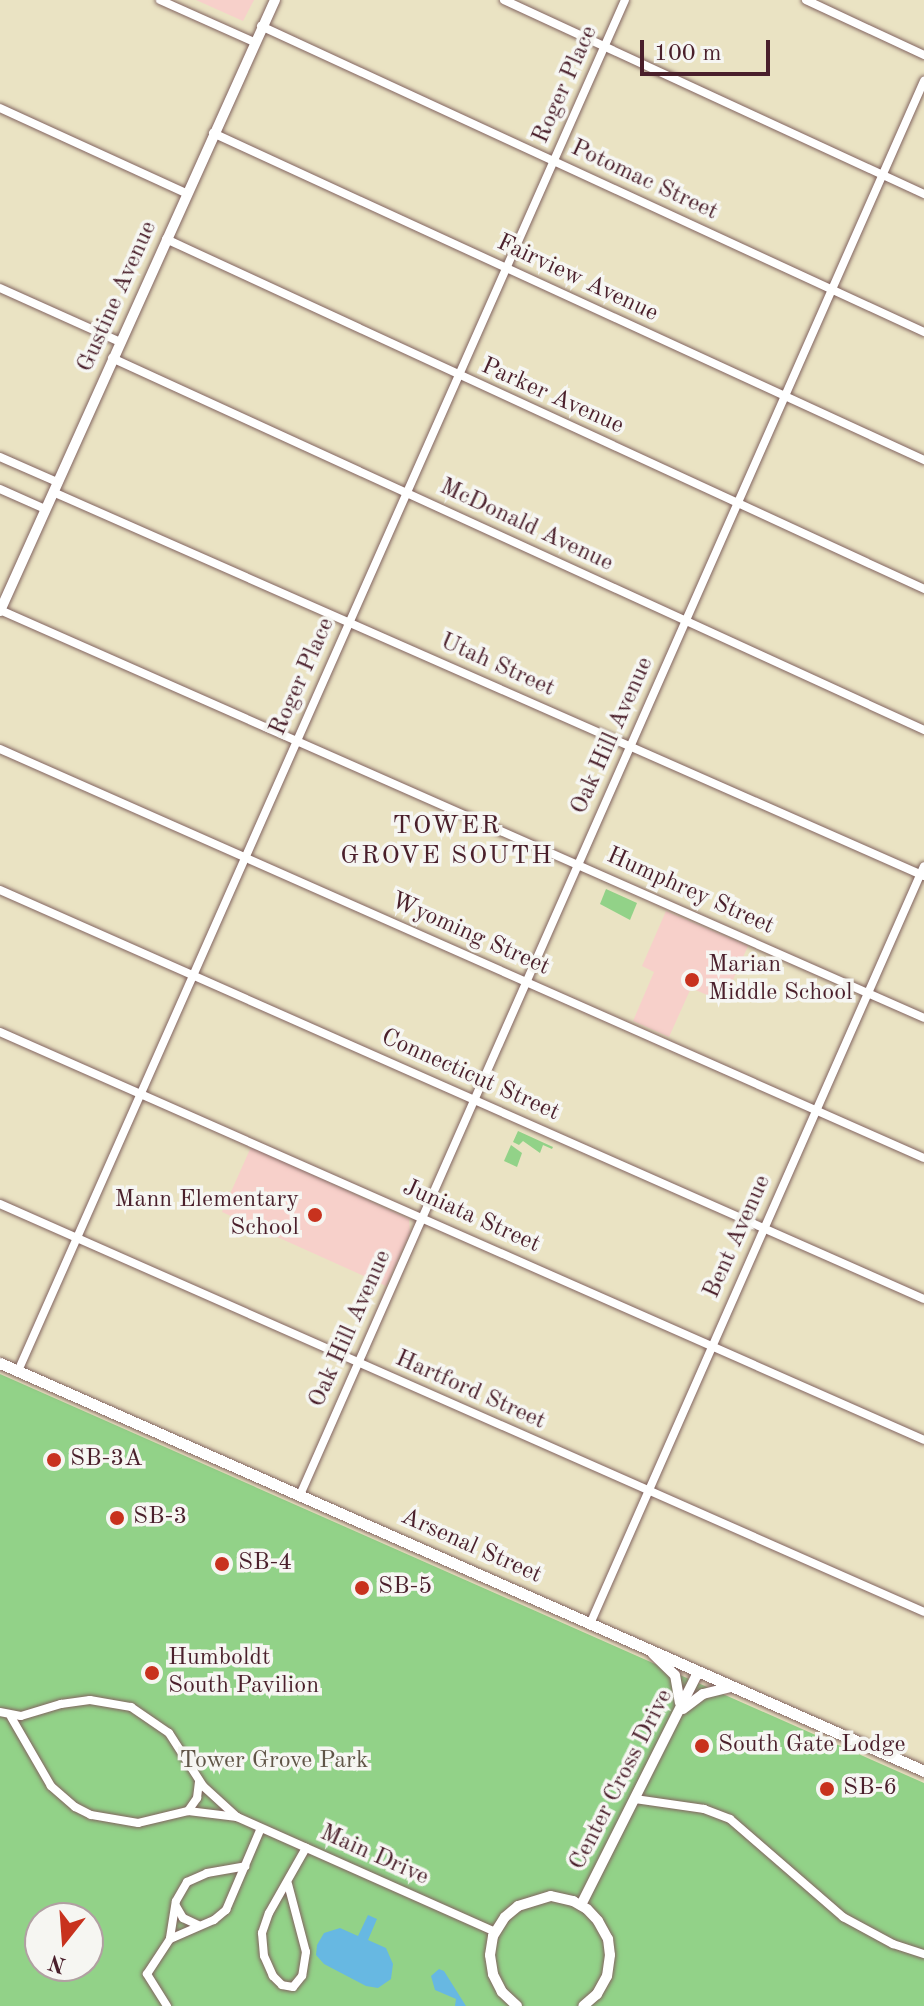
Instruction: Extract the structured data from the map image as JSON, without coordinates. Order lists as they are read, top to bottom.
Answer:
{
  "streets": {
    "main road": ["Arsenal Street"],
    "street": [
      "Roger Place",
      "Potomac Street",
      "Fairview Avenue",
      "Gustine Avenue",
      "Parker Avenue",
      "McDonald Avenue",
      "Utah Street",
      "Oak Hill Avenue",
      "Humphrey Street",
      "Wyoming Street",
      "Connecticut Street",
      "Juniata Street",
      "Bent Avenue",
      "Hartford Street",
      "Center Cross Drive",
      "Main Drive"
    ]
  },
  "crossings": [
    ["Roger Place", "Potomac Street"],
    ["Roger Place", "Fairview Avenue"],
    ["Roger Place", "Parker Avenue"],
    ["Roger Place", "McDonald Avenue"],
    ["Roger Place", "Utah Street"],
    ["Roger Place", "Humphrey Street"],
    ["Roger Place", "Wyoming Street"],
    ["Roger Place", "Connecticut Street"],
    ["Roger Place", "Juniata Street"],
    ["Roger Place", "Hartford Street"],
    ["Roger Place", "Arsenal Street"],
    ["Potomac Street", "Gustine Avenue"],
    ["Potomac Street", "Oak Hill Avenue"],
    ["Fairview Avenue", "Gustine Avenue"],
    ["Fairview Avenue", "Oak Hill Avenue"],
    ["Gustine Avenue", "Parker Avenue"],
    ["Gustine Avenue", "McDonald Avenue"],
    ["Gustine Avenue", "Utah Street"],
    ["Gustine Avenue", "Humphrey Street"],
    ["Parker Avenue", "Oak Hill Avenue"],
    ["McDonald Avenue", "Oak Hill Avenue"],
    ["Utah Street", "Oak Hill Avenue"],
    ["Utah Street", "Bent Avenue"],
    ["Oak Hill Avenue", "Humphrey Street"],
    ["Oak Hill Avenue", "Wyoming Street"],
    ["Oak Hill Avenue", "Connecticut Street"],
    ["Oak Hill Avenue", "Juniata Street"],
    ["Oak Hill Avenue", "Hartford Street"],
    ["Oak Hill Avenue", "Arsenal Street"],
    ["Humphrey Street", "Bent Avenue"],
    ["Wyoming Street", "Bent Avenue"],
    ["Connecticut Street", "Bent Avenue"],
    ["Juniata Street", "Bent Avenue"],
    ["Bent Avenue", "Hartford Street"],
    ["Bent Avenue", "Arsenal Street"],
    ["Arsenal Street", "Center Cross Drive"],
    ["Center Cross Drive", "Main Drive"]
  ],
  "districts": ["TOWER GROVE SOUTH"],
  "parks": ["Tower Grove Park"],
  "places": [
    "Marian Middle School",
    "Mann Elementary School",
    "SB-3A",
    "SB-3",
    "SB-4",
    "SB-5",
    "Humboldt South Pavilion",
    "South Gate Lodge",
    "SB-6"
  ],
  "scale_bar": "100 m",
  "north": "bottom"
}
